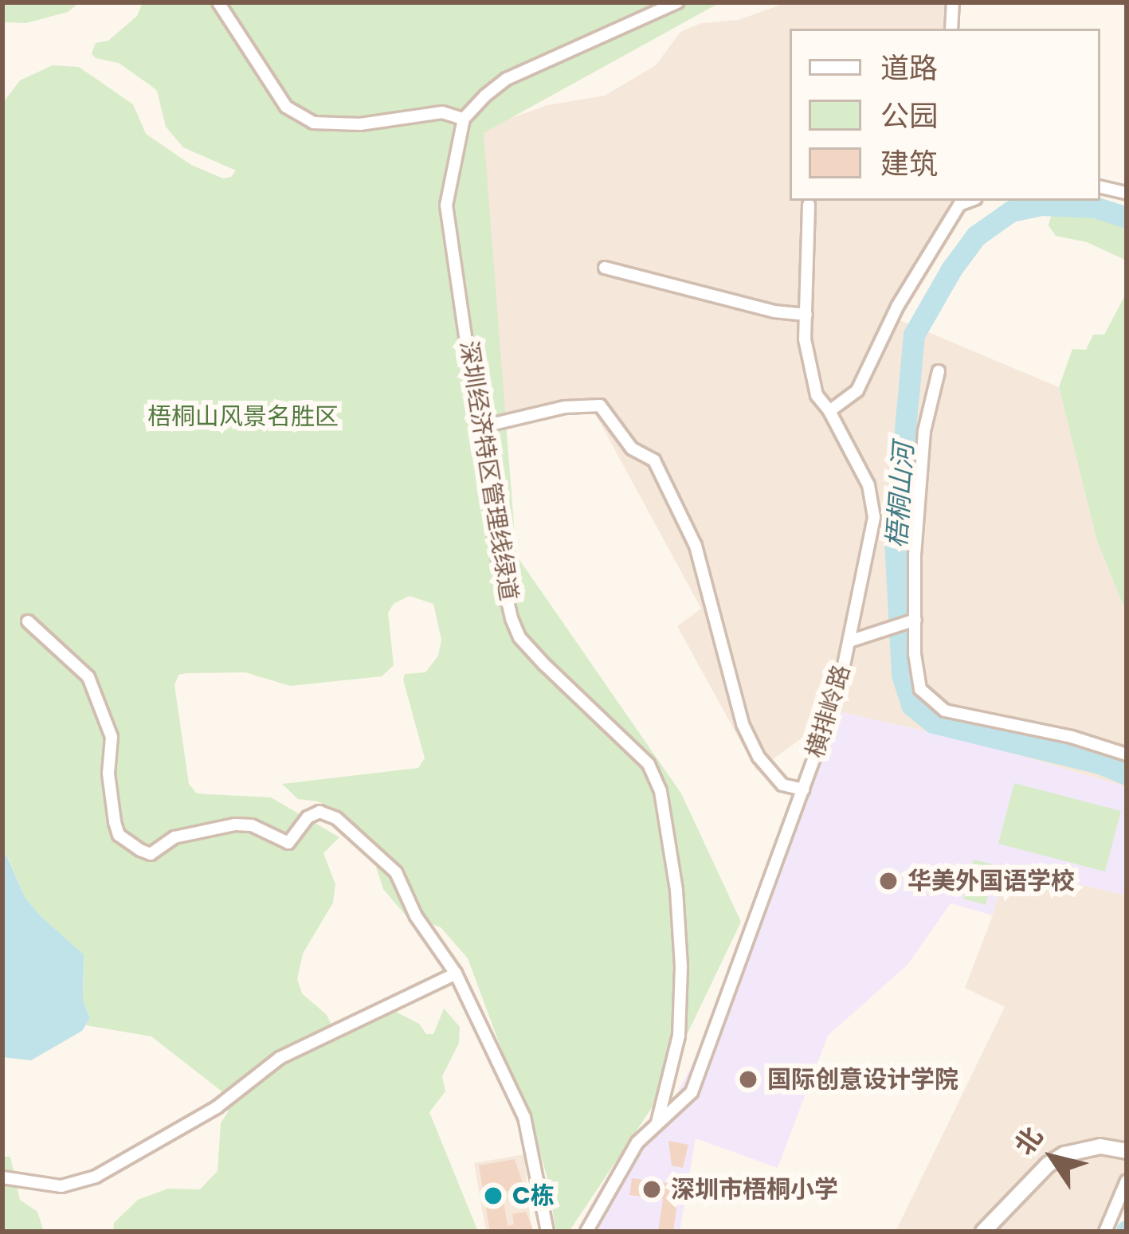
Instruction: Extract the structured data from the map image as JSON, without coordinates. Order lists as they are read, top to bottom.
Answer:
{
  "streets": {
    "street": ["深圳经济特区管理线绿道", "横排岭路"]
  },
  "crossings": [
    ["深圳经济特区管理线绿道", "横排岭路"]
  ],
  "water": ["梧桐山河"],
  "parks": ["梧桐山风景名胜区"],
  "places": [
    "华美外国语学校",
    "国际创意设计学院",
    "深圳市梧桐小学",
    "C栋"
  ],
  "legend": ["道路", "公园", "建筑"],
  "north": "top left"
}
